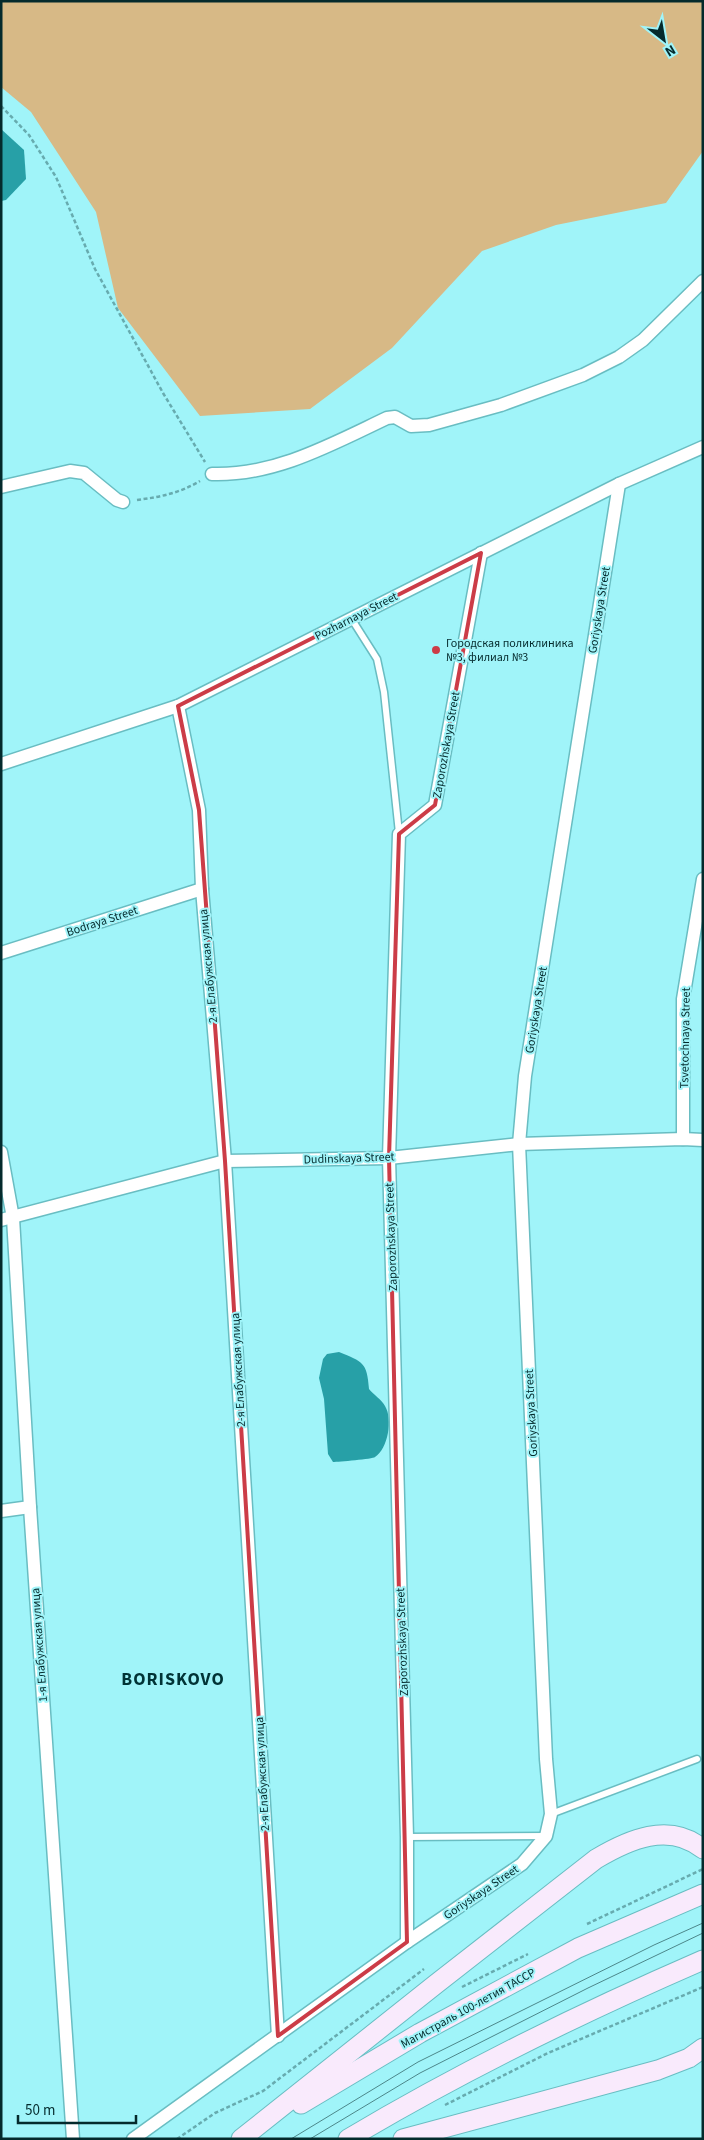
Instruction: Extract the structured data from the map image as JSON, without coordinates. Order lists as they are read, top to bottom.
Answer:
{
  "streets": {
    "main road": ["Магистраль 100-летия ТАССР"],
    "street": [
      "Goriyskaya Street",
      "Pozharnaya Street",
      "Zaporozhskaya Street",
      "Bodraya Street",
      "2-я Елабужская улица",
      "Tsvetochnaya Street",
      "Dudinskaya Street",
      "1-я Елабужская улица"
    ]
  },
  "crossings": [
    ["Goriyskaya Street", "Pozharnaya Street"],
    ["Goriyskaya Street", "Zaporozhskaya Street"],
    ["Goriyskaya Street", "2-я Елабужская улица"],
    ["Goriyskaya Street", "Dudinskaya Street"],
    ["Pozharnaya Street", "Zaporozhskaya Street"],
    ["Pozharnaya Street", "2-я Елабужская улица"],
    ["Zaporozhskaya Street", "Dudinskaya Street"],
    ["Bodraya Street", "2-я Елабужская улица"],
    ["2-я Елабужская улица", "Dudinskaya Street"],
    ["Tsvetochnaya Street", "Dudinskaya Street"],
    ["Dudinskaya Street", "1-я Елабужская улица"]
  ],
  "districts": ["BORISKOVO"],
  "places": ["Городская поликлиника №3, филиал №3"],
  "scale_bar": "50 m",
  "north": "bottom right"
}
